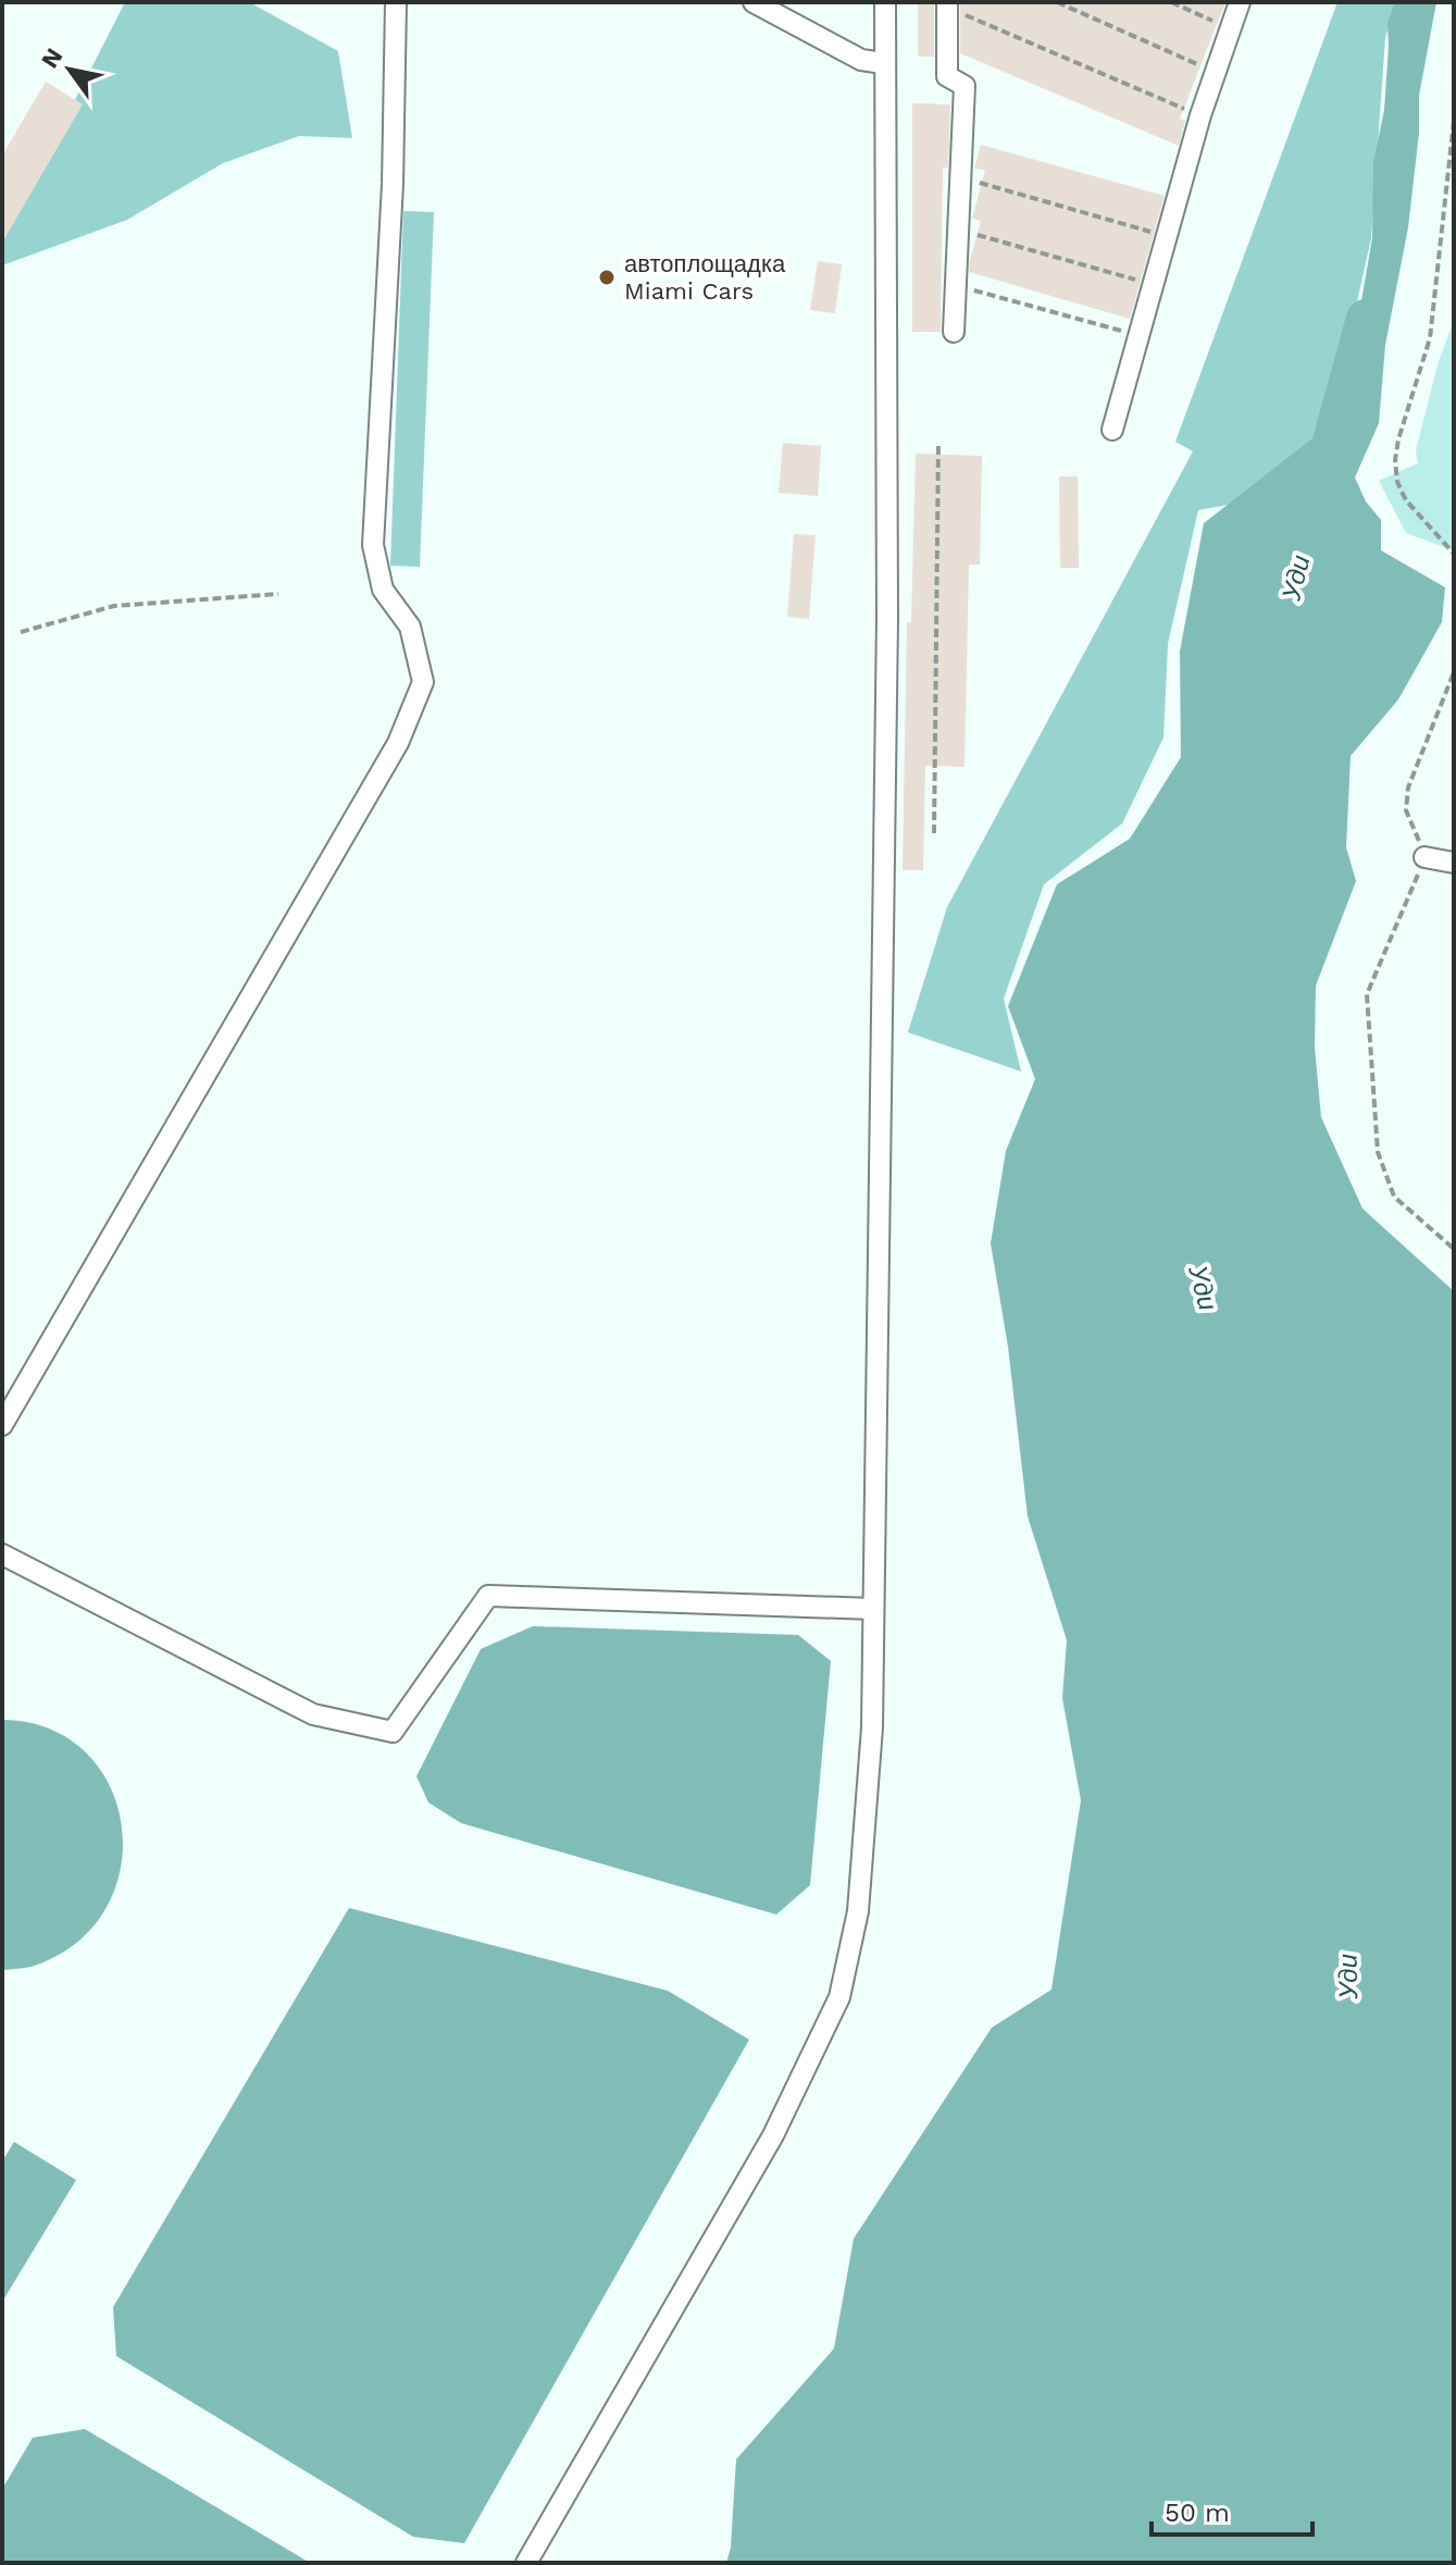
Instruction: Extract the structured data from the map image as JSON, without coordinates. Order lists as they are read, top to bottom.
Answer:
{
  "water": ["Уди"],
  "places": ["автоплощадка Miami Cars"],
  "scale_bar": "50 m",
  "north": "top left"
}
